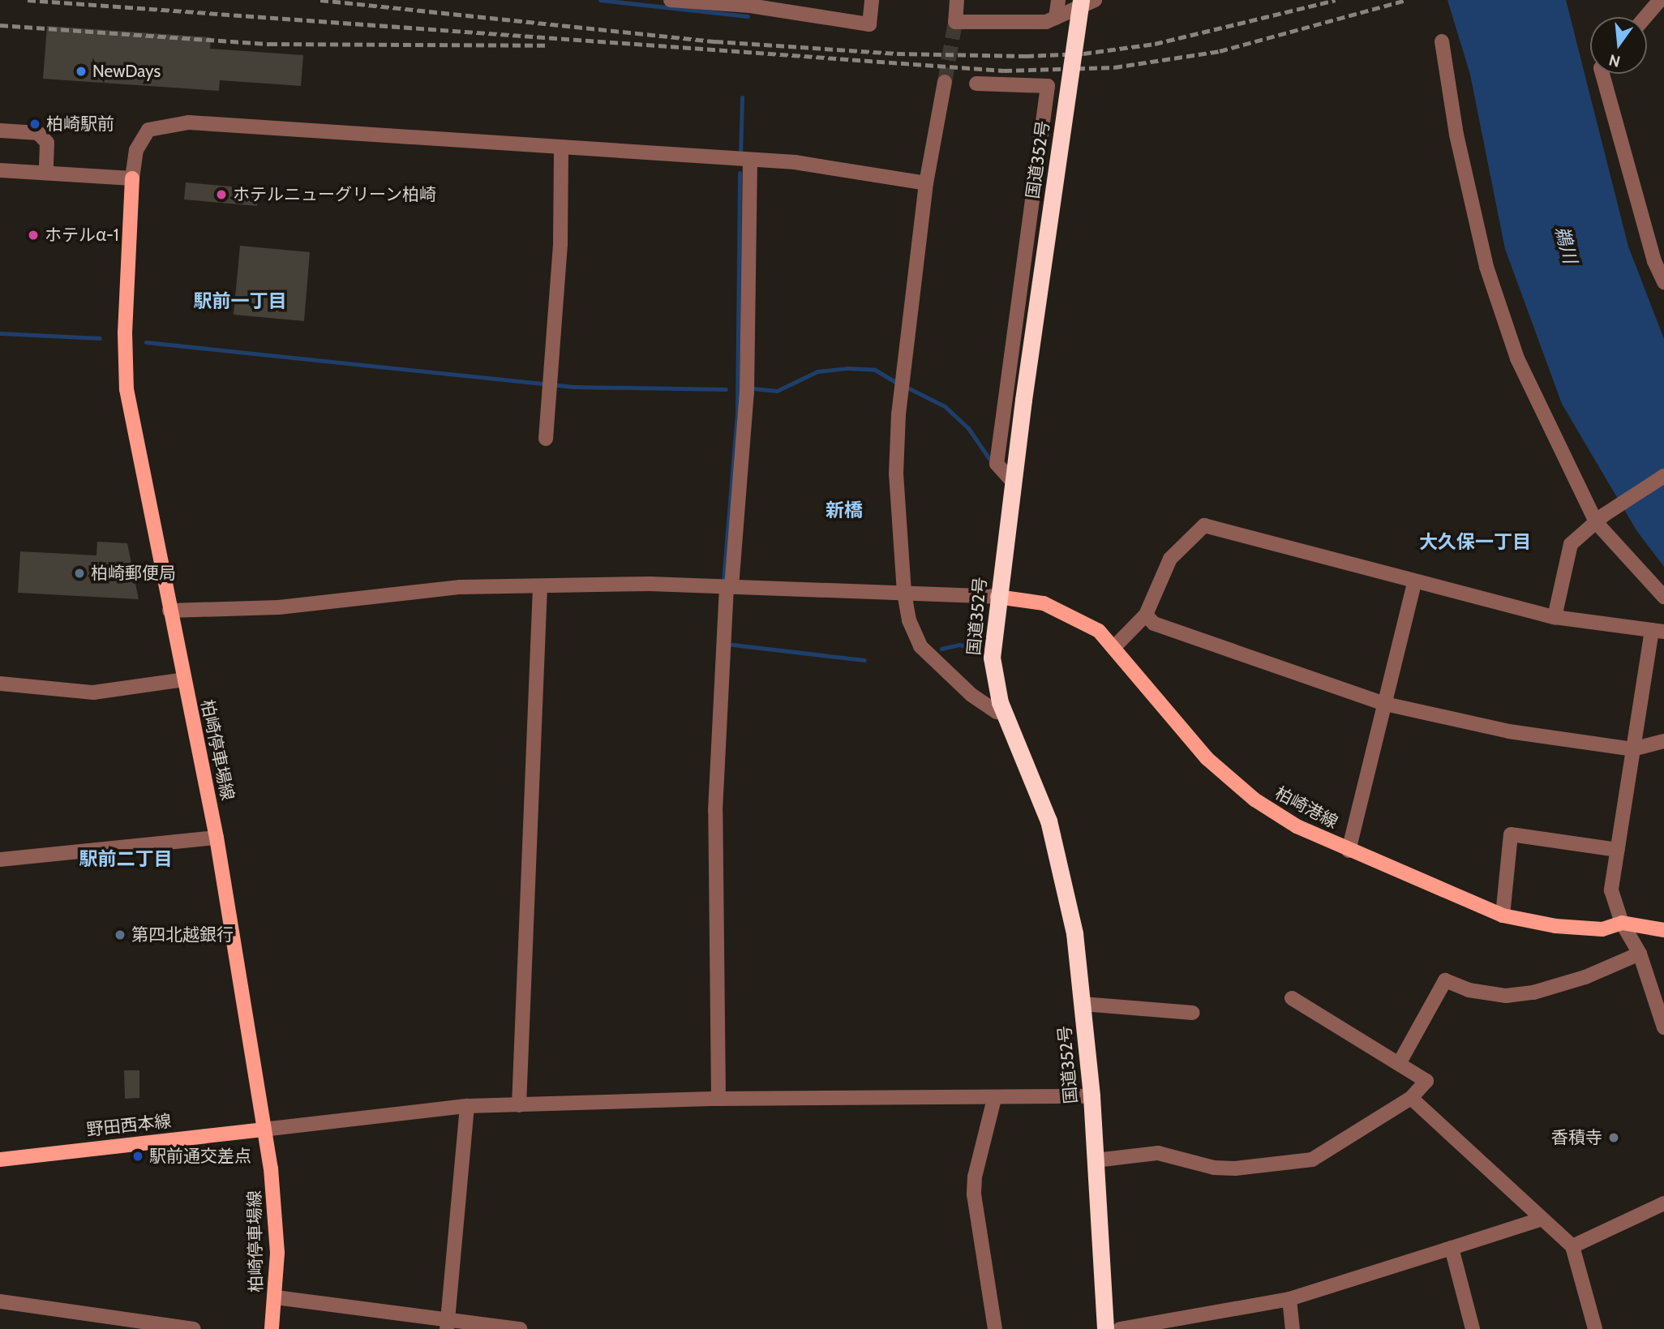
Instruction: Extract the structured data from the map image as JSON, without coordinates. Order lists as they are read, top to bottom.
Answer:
{
  "streets": {
    "highway": ["国道352号"],
    "main road": ["柏崎停車場線", "柏崎港線", "野田西本線"]
  },
  "crossings": [
    ["国道352号", "柏崎港線"],
    ["柏崎停車場線", "野田西本線"]
  ],
  "districts": [
    "駅前一丁目",
    "新橋",
    "大久保一丁目",
    "駅前二丁目"
  ],
  "water": ["鵜川"],
  "places": [
    "NewDays",
    "柏崎駅前",
    "ホテルニューグリーン柏崎",
    "ホテルα-1",
    "柏崎郵便局",
    "第四北越銀行",
    "香積寺",
    "駅前通交差点"
  ],
  "north": "bottom"
}
